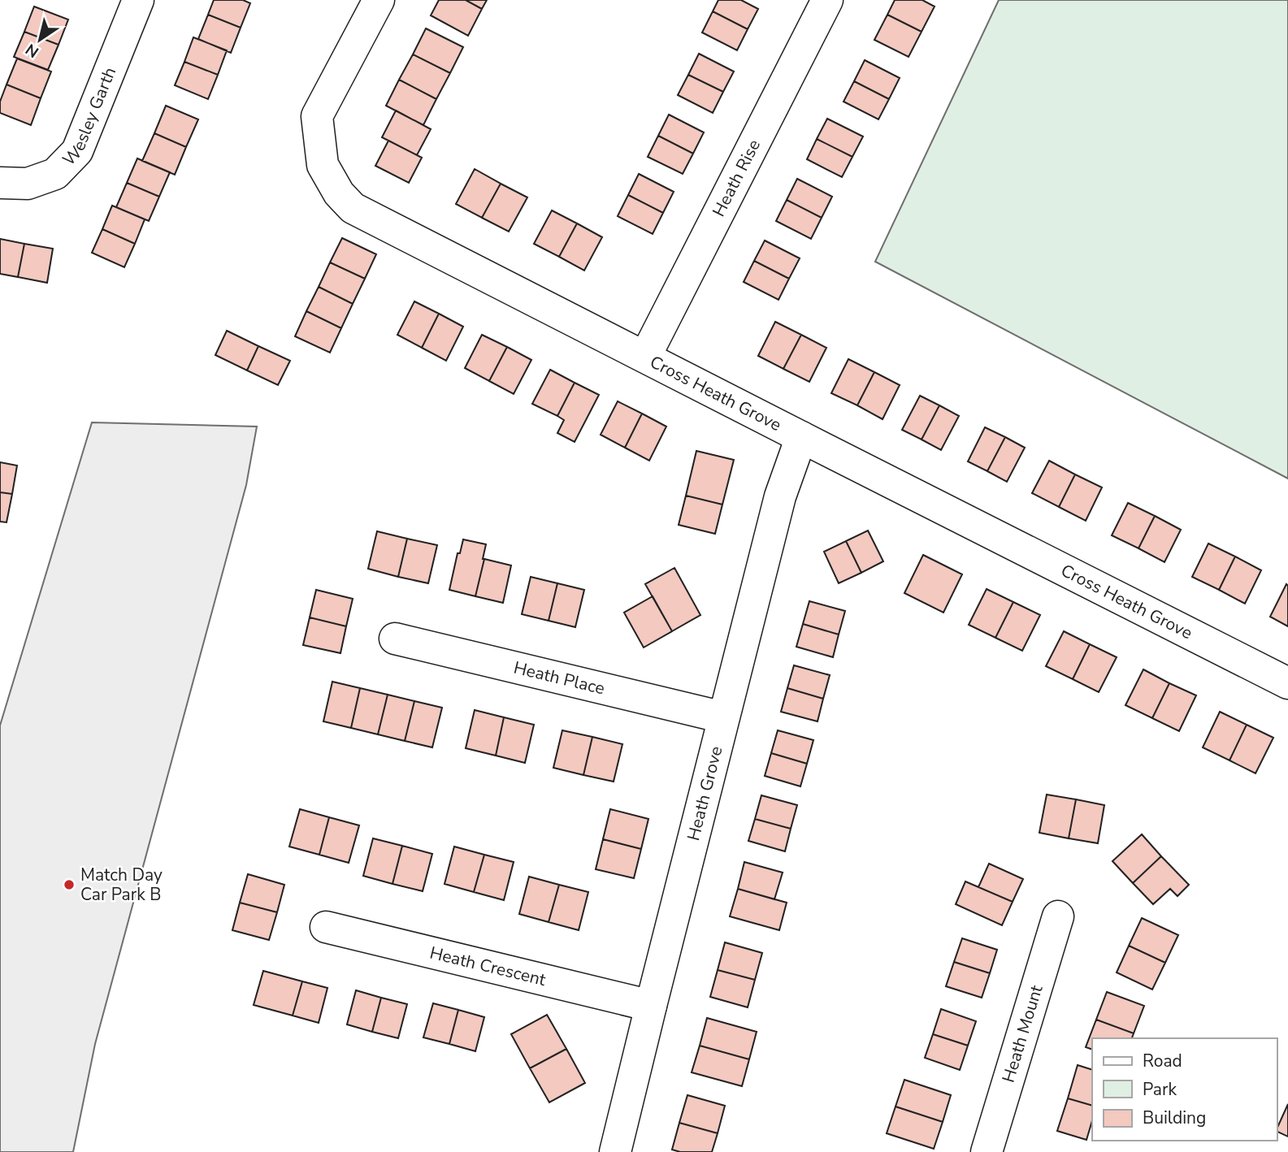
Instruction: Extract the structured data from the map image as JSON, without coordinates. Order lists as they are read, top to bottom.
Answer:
{
  "streets": {
    "street": [
      "Wesley Garth",
      "Heath Rise",
      "Cross Heath Grove",
      "Heath Place",
      "Heath Grove",
      "Heath Crescent",
      "Heath Mount"
    ]
  },
  "crossings": [
    ["Heath Rise", "Cross Heath Grove"],
    ["Cross Heath Grove", "Heath Grove"],
    ["Heath Place", "Heath Grove"],
    ["Heath Grove", "Heath Crescent"]
  ],
  "places": ["Match Day Car Park B"],
  "legend": ["Road", "Park", "Building"],
  "north": "bottom left"
}
